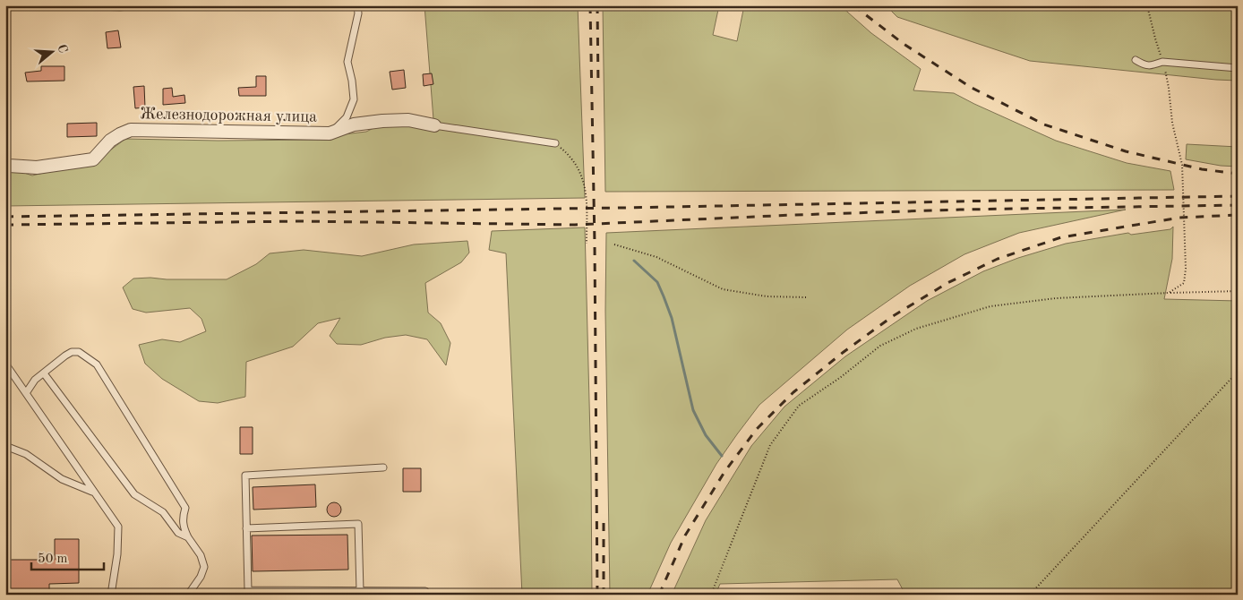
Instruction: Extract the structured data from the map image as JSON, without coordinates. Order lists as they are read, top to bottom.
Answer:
{
  "streets": {
    "street": ["Железнодорожная улица"]
  },
  "scale_bar": "50 m",
  "north": "right"
}
